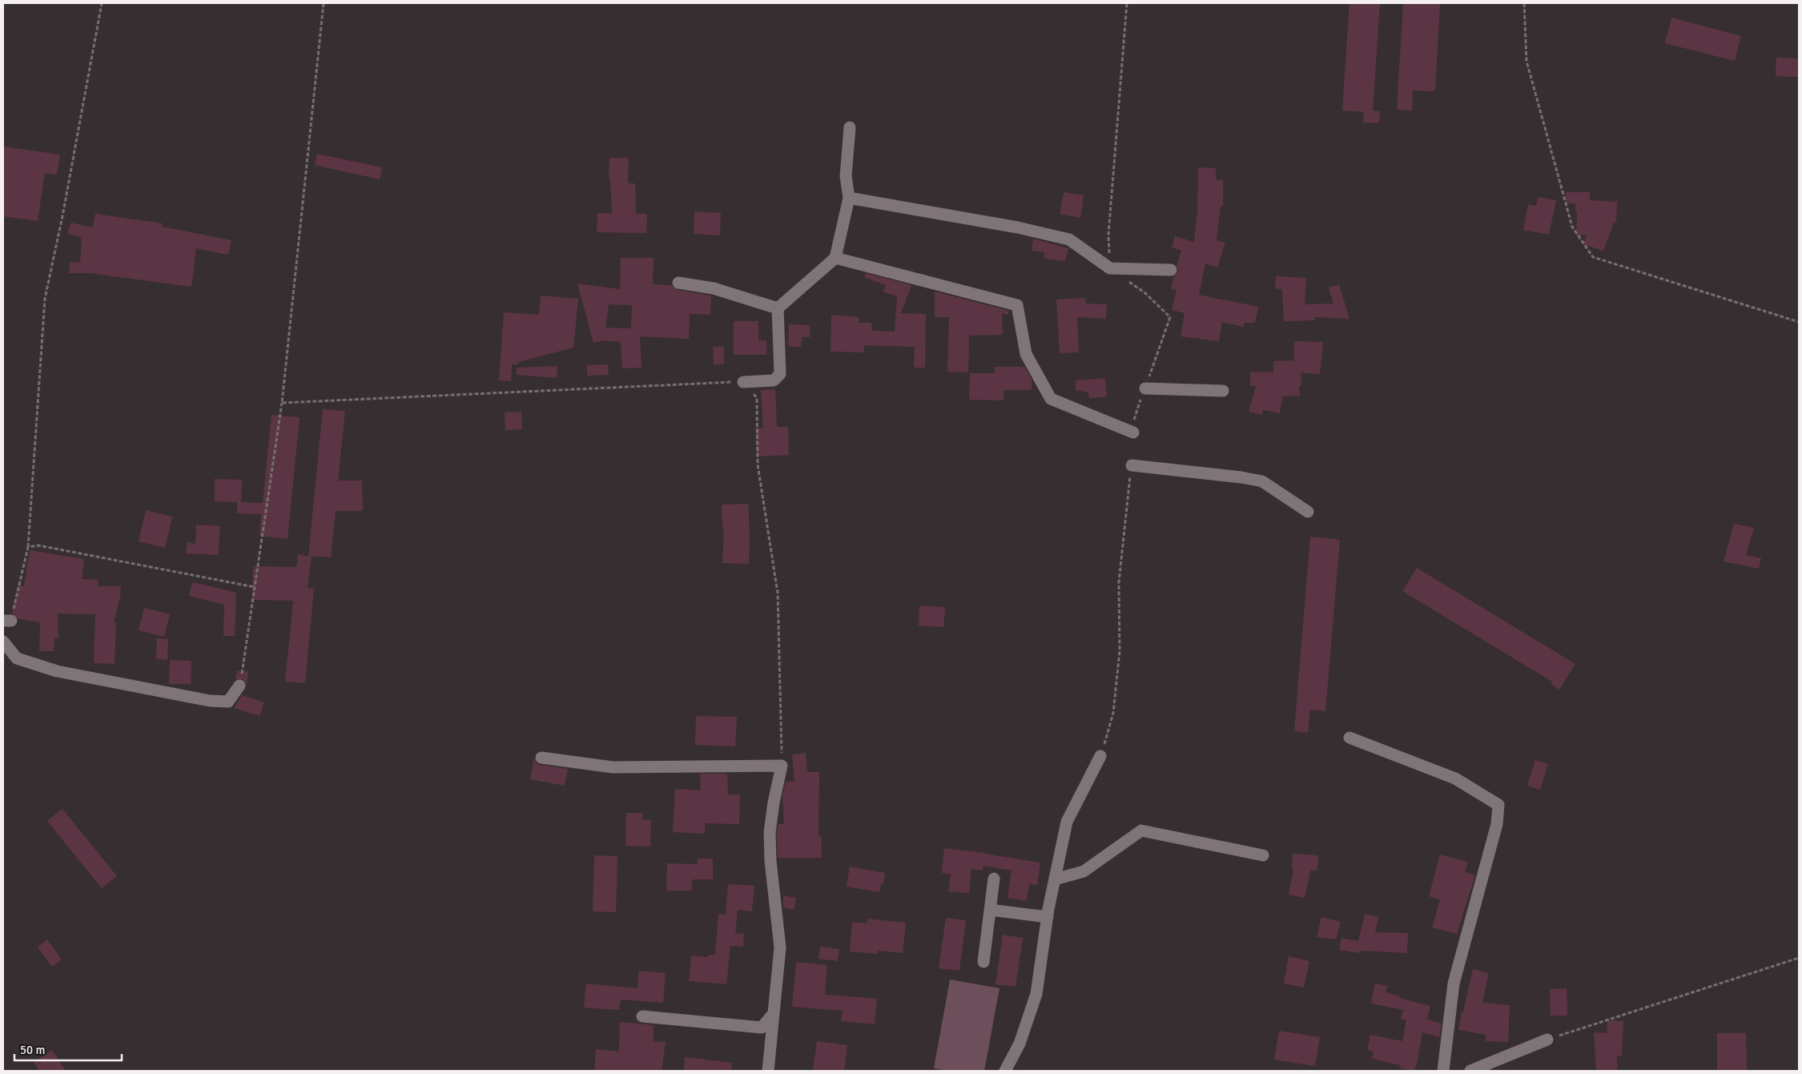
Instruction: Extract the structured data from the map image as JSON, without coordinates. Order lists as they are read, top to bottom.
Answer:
{
  "scale_bar": "50 m"
}
